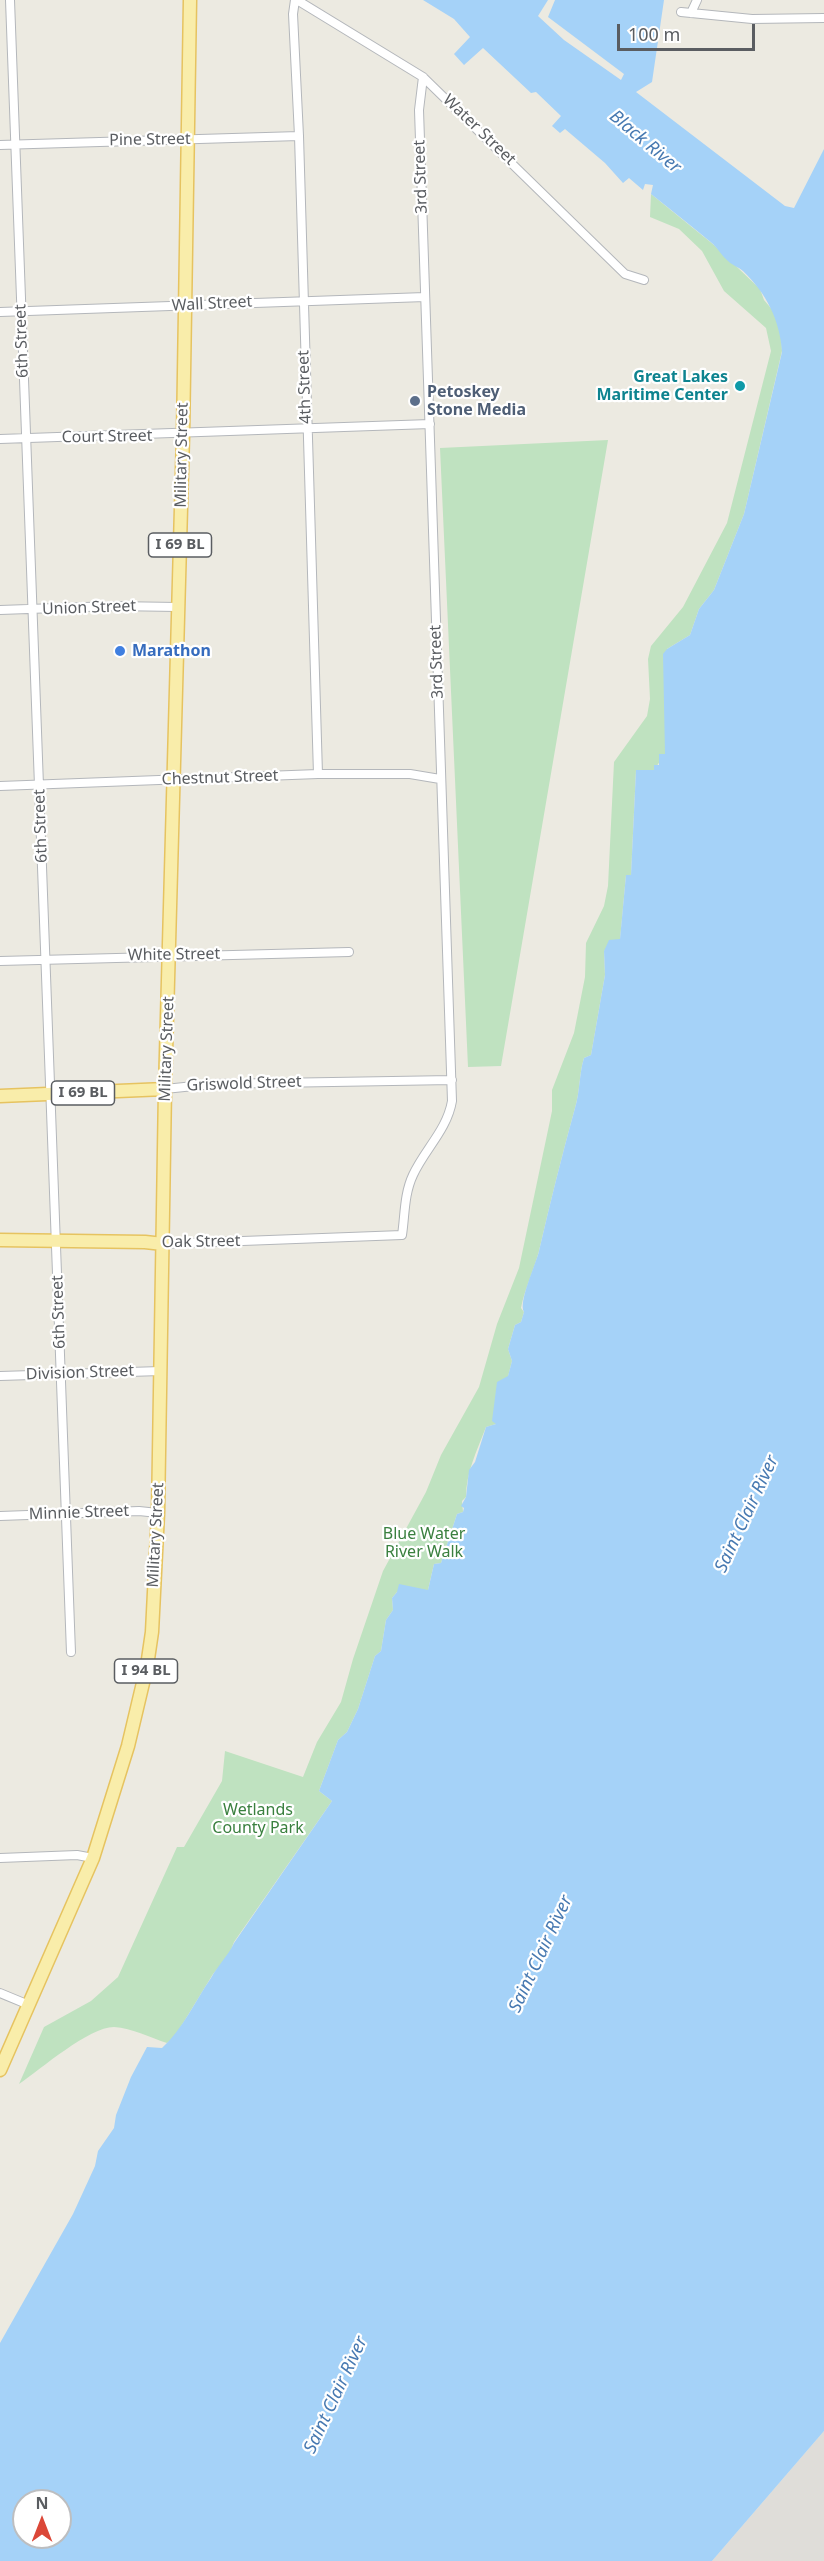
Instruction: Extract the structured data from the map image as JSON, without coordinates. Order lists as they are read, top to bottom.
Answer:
{
  "streets": {
    "main road": [
      "Military Street",
      "I 69 BL",
      "Griswold Street",
      "Oak Street",
      "I 94 BL"
    ],
    "street": [
      "Water Street",
      "Pine Street",
      "3rd Street",
      "Wall Street",
      "6th Street",
      "4th Street",
      "Court Street",
      "Union Street",
      "Chestnut Street",
      "White Street",
      "Division Street",
      "Minnie Street"
    ]
  },
  "crossings": [
    ["Water Street", "3rd Street"],
    ["Water Street", "4th Street"],
    ["Pine Street", "6th Street"],
    ["Pine Street", "4th Street"],
    ["Pine Street", "Military Street"],
    ["3rd Street", "Wall Street"],
    ["3rd Street", "Court Street"],
    ["3rd Street", "Chestnut Street"],
    ["3rd Street", "Griswold Street"],
    ["3rd Street", "Oak Street"],
    ["Wall Street", "6th Street"],
    ["Wall Street", "4th Street"],
    ["Wall Street", "Military Street"],
    ["6th Street", "Court Street"],
    ["6th Street", "Union Street"],
    ["6th Street", "Chestnut Street"],
    ["6th Street", "White Street"],
    ["6th Street", "Griswold Street"],
    ["6th Street", "Oak Street"],
    ["6th Street", "Division Street"],
    ["6th Street", "Minnie Street"],
    ["4th Street", "Court Street"],
    ["4th Street", "Chestnut Street"],
    ["Court Street", "Military Street"],
    ["Military Street", "Union Street"],
    ["Military Street", "Chestnut Street"],
    ["Military Street", "White Street"],
    ["Military Street", "Griswold Street"],
    ["Military Street", "Oak Street"],
    ["Military Street", "Division Street"],
    ["Military Street", "Minnie Street"]
  ],
  "water": ["Black River", "Saint Clair River"],
  "parks": ["Blue Water River Walk", "Wetlands County Park"],
  "places": ["Great Lakes Maritime Center", "Petoskey Stone Media", "Marathon"],
  "scale_bar": "100 m",
  "north": "top"
}
